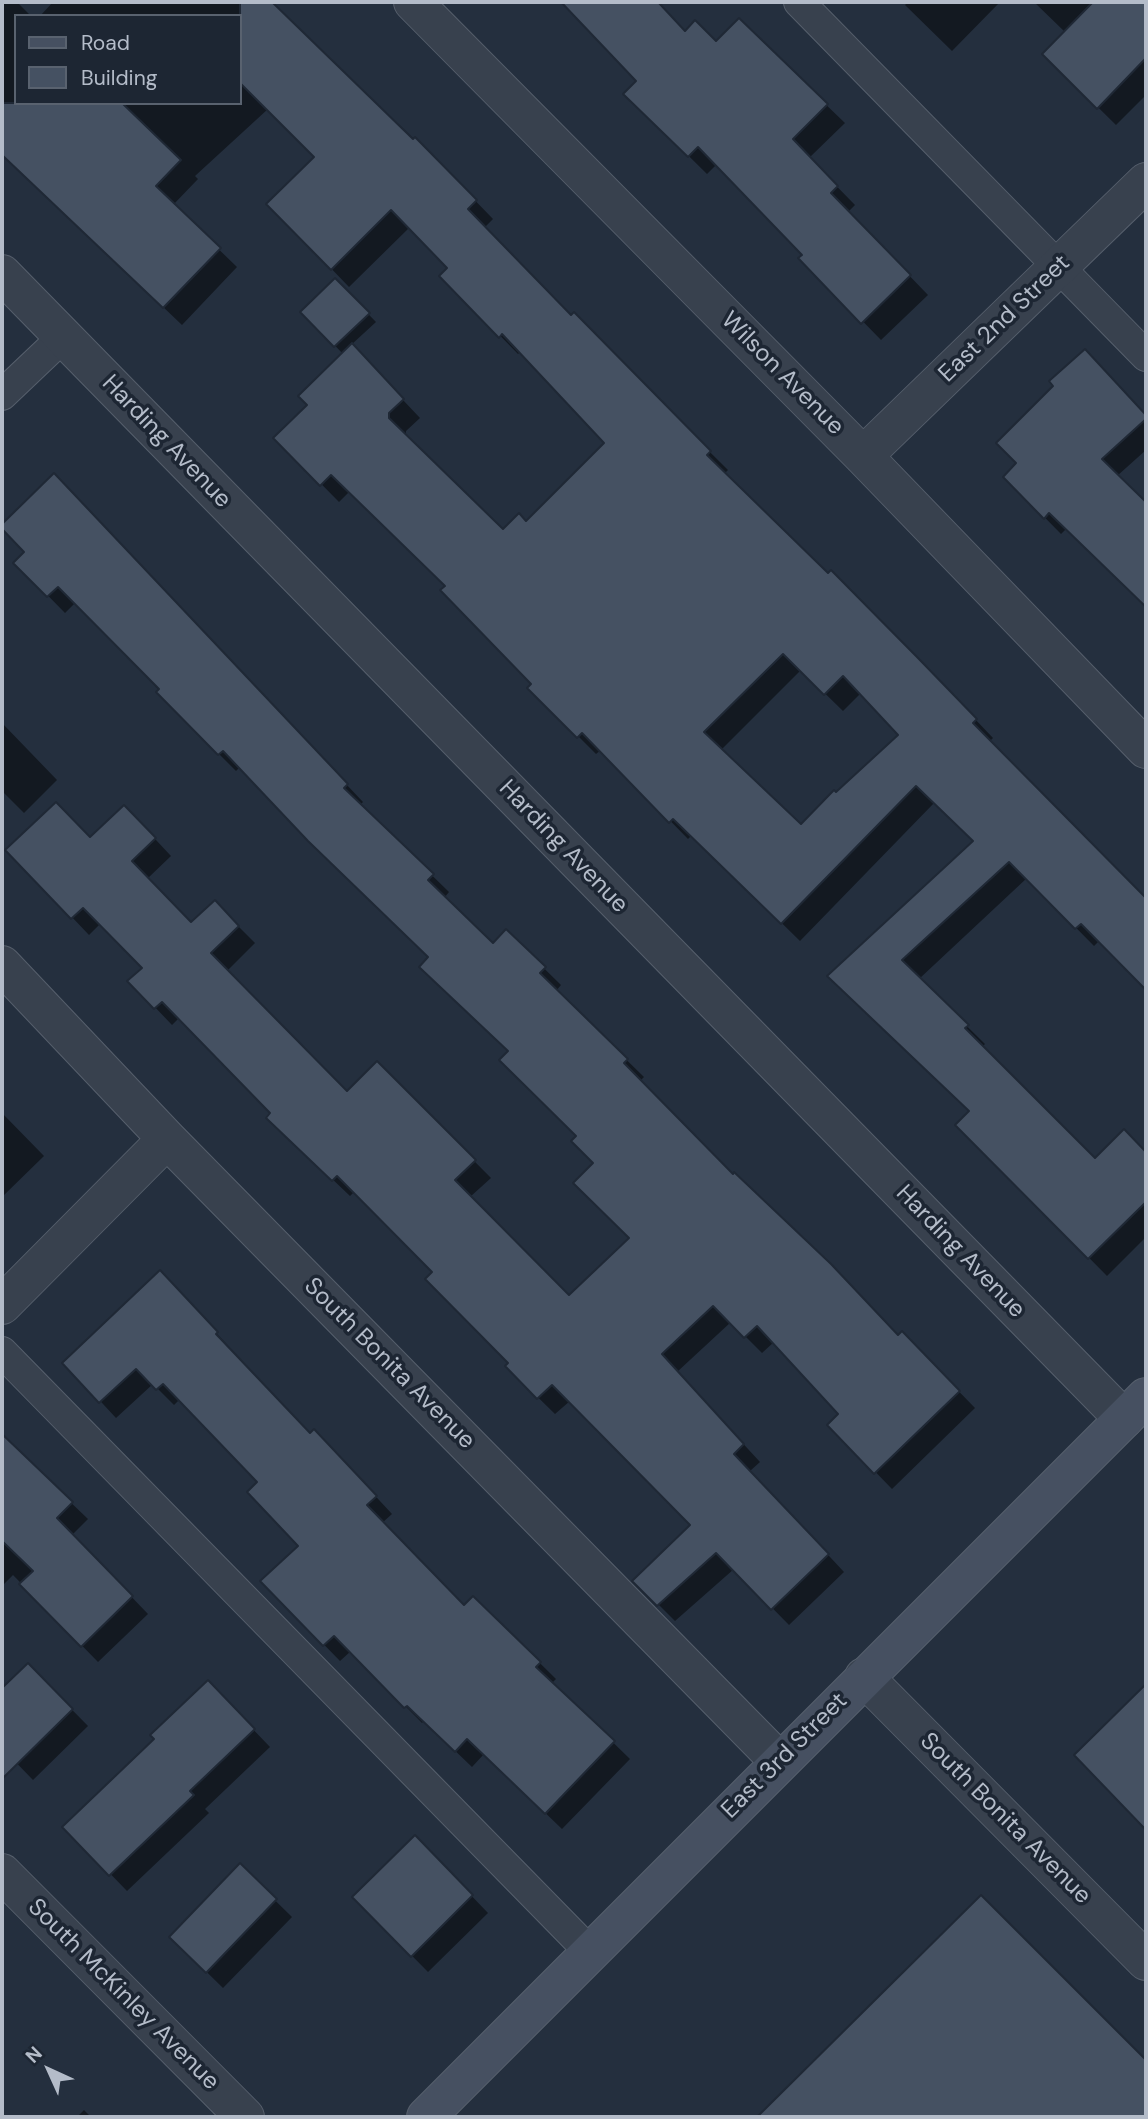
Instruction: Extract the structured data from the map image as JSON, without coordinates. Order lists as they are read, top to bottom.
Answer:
{
  "streets": {
    "street": [
      "East 2nd Street",
      "Wilson Avenue",
      "Harding Avenue",
      "South Bonita Avenue",
      "East 3rd Street",
      "South McKinley Avenue"
    ]
  },
  "crossings": [
    ["East 2nd Street", "Wilson Avenue"],
    ["Harding Avenue", "East 3rd Street"],
    ["South Bonita Avenue", "East 3rd Street"]
  ],
  "legend": ["Road", "Building"],
  "north": "top left"
}
